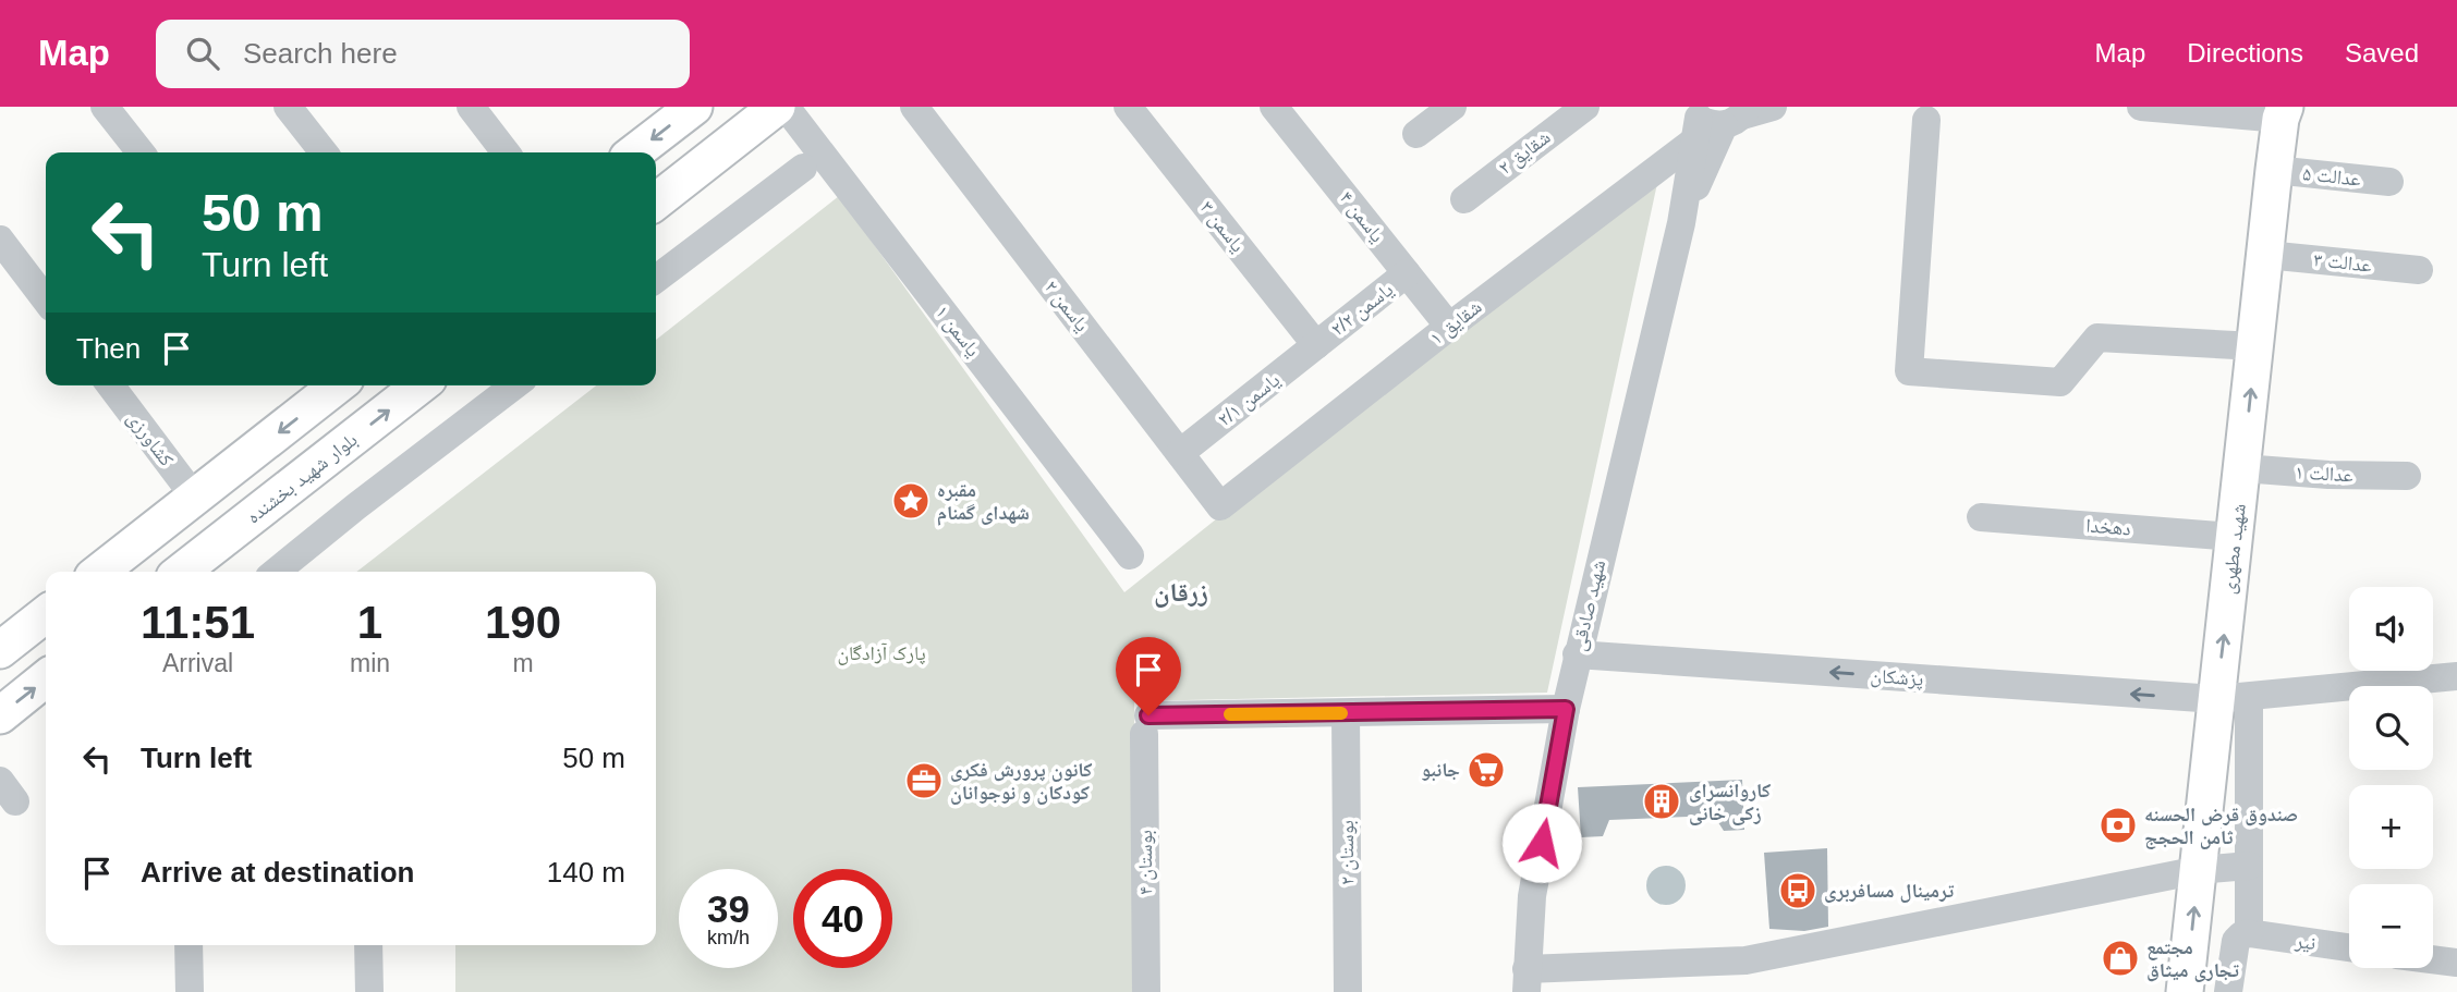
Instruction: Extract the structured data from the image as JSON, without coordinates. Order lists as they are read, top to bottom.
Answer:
{
  "streets": {
    "main road": ["بلوار شهید بخشنده", "شهید مطهری"],
    "street": [
      "شقایق ۲",
      "عدالت ۵",
      "یاسمن ۴",
      "یاسمن ۳",
      "عدالت ۳",
      "یاسمن ۲",
      "یاسمن ۲/۲",
      "شقایق ۱",
      "یاسمن ۱",
      "یاسمن ۲/۱",
      "کشاورزی",
      "عدالت ۱",
      "دهخدا",
      "شهید صادقی",
      "پزشکان",
      "بوستان ۲",
      "بوستان ۴",
      "نیر"
    ]
  },
  "crossings": [
    ["عدالت ۵", "شهید مطهری"],
    ["یاسمن ۴", "یاسمن ۲/۲"],
    ["یاسمن ۴", "شقایق ۱"],
    ["یاسمن ۳", "یاسمن ۲/۲"],
    ["یاسمن ۳", "یاسمن ۲/۱"],
    ["عدالت ۳", "شهید مطهری"],
    ["یاسمن ۲", "شقایق ۱"],
    ["یاسمن ۲", "یاسمن ۲/۱"],
    ["یاسمن ۲/۲", "یاسمن ۲/۱"],
    ["شقایق ۱", "شهید صادقی"],
    ["عدالت ۱", "شهید مطهری"],
    ["دهخدا", "شهید مطهری"],
    ["شهید مطهری", "پزشکان"],
    ["شهید صادقی", "پزشکان"],
    ["بوستان ۲", "بوستان ۴"]
  ],
  "one_way": ["شهید مطهری"],
  "districts": ["زرقان"],
  "parks": ["پارک آزادگان"],
  "places": {
    "place": ["مقبره شهدای گمنام"],
    "supermarket": ["جانبو"],
    "office": ["کانون پرورش فکری کودکان و نوجوانان"],
    "building": ["کاروانسرای زکی خانی"],
    "bank": ["صندوق قرض الحسنه ثامن الحجج"],
    "bus stop": ["ترمینال مسافربری"],
    "shop": ["مجتمع تجاری میثاق"]
  },
  "page": {
    "header": "Map",
    "search": "Search here",
    "nav": ["Map", "Directions", "Saved"],
    "turn": ["50 m", "Turn left"],
    "then": "Then",
    "eta": [
      "11:51",
      "Arrival",
      "1",
      "min",
      "190",
      "m"
    ],
    "map_buttons": ["+", "−"],
    "list": [
      {
        "name": "Turn left",
        "value": "50 m"
      },
      {
        "name": "Arrive at destination",
        "value": "140 m"
      }
    ],
    "speed": "39 km/h",
    "limit": "40"
  }
}
